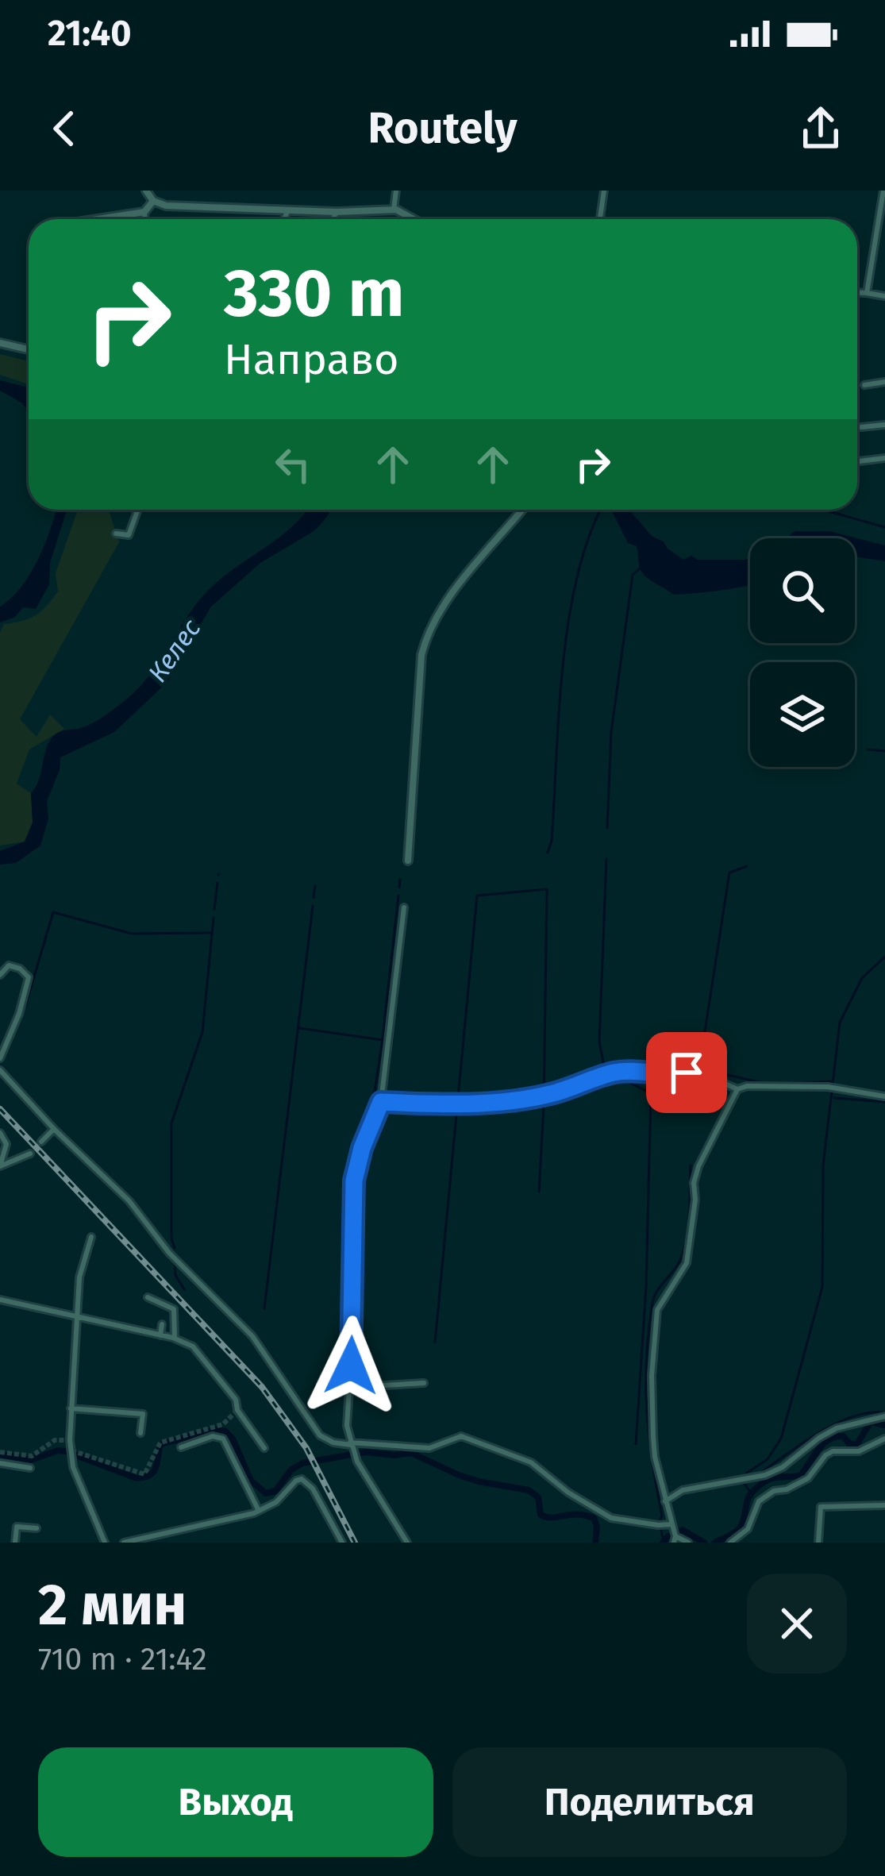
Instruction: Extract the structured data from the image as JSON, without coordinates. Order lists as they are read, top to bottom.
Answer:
{
  "water": ["Келес"],
  "page": {
    "status": "21:40",
    "header": "Routely",
    "turn": ["330 m", "Направо"],
    "heading": ["2 мин", "710 m · 21:42"],
    "buttons": ["Выход", "Поделиться"]
  }
}
